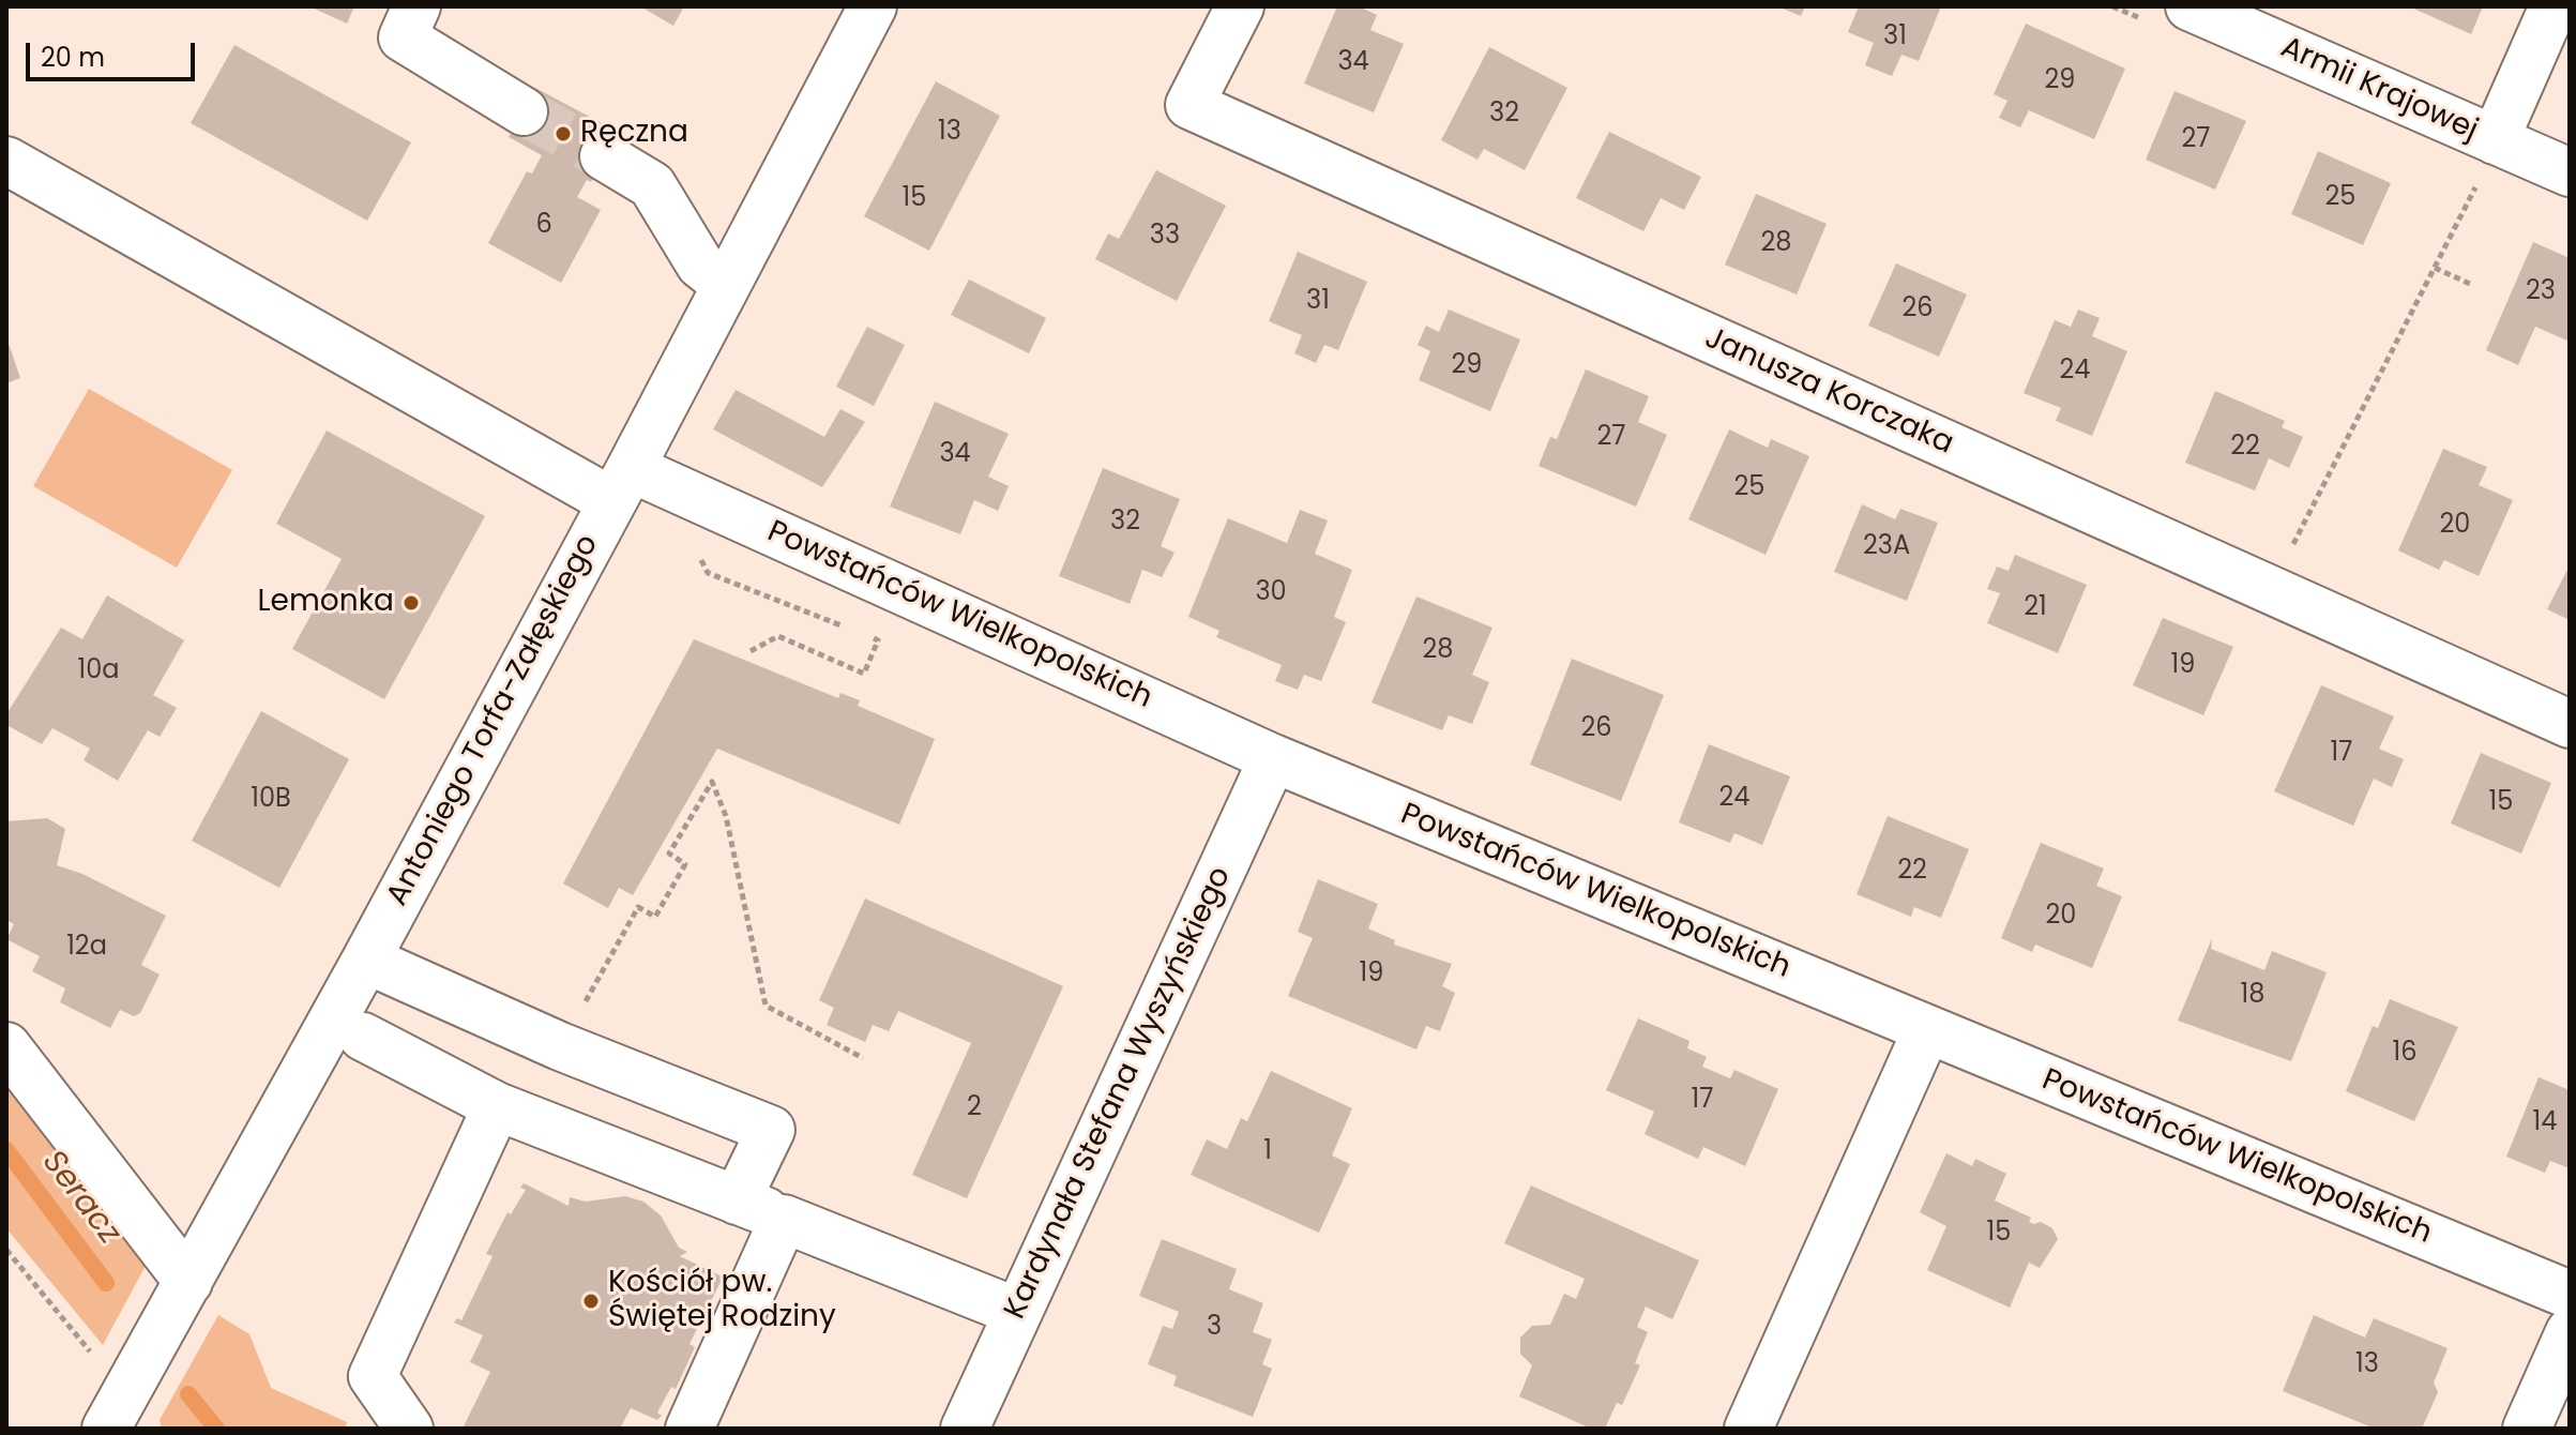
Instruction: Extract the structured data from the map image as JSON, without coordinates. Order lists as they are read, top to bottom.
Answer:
{
  "streets": {
    "street": [
      "Armii Krajowej",
      "Janusza Korczaka",
      "Powstańców Wielkopolskich",
      "Antoniego Torfa-Załęskiego",
      "Kardynała Stefana Wyszyńskiego"
    ]
  },
  "crossings": [
    ["Powstańców Wielkopolskich", "Antoniego Torfa-Załęskiego"],
    ["Powstańców Wielkopolskich", "Kardynała Stefana Wyszyńskiego"]
  ],
  "water": ["Seracz"],
  "places": ["Ręczna", "Lemonka", "Kościół pw. Świętej Rodziny"],
  "house_numbers": [
    "31",
    "34",
    "29",
    "32",
    "13",
    "27",
    "25",
    "15",
    "6",
    "33",
    "28",
    "23",
    "31",
    "26",
    "29",
    "24",
    "27",
    "22",
    "34",
    "25",
    "32",
    "20",
    "23A",
    "30",
    "21",
    "28",
    "19",
    "10a",
    "26",
    "17",
    "24",
    "10B",
    "15",
    "22",
    "20",
    "12a",
    "19",
    "18",
    "16",
    "17",
    "2",
    "14",
    "1",
    "15",
    "3",
    "13"
  ],
  "scale_bar": "20 m"
}
